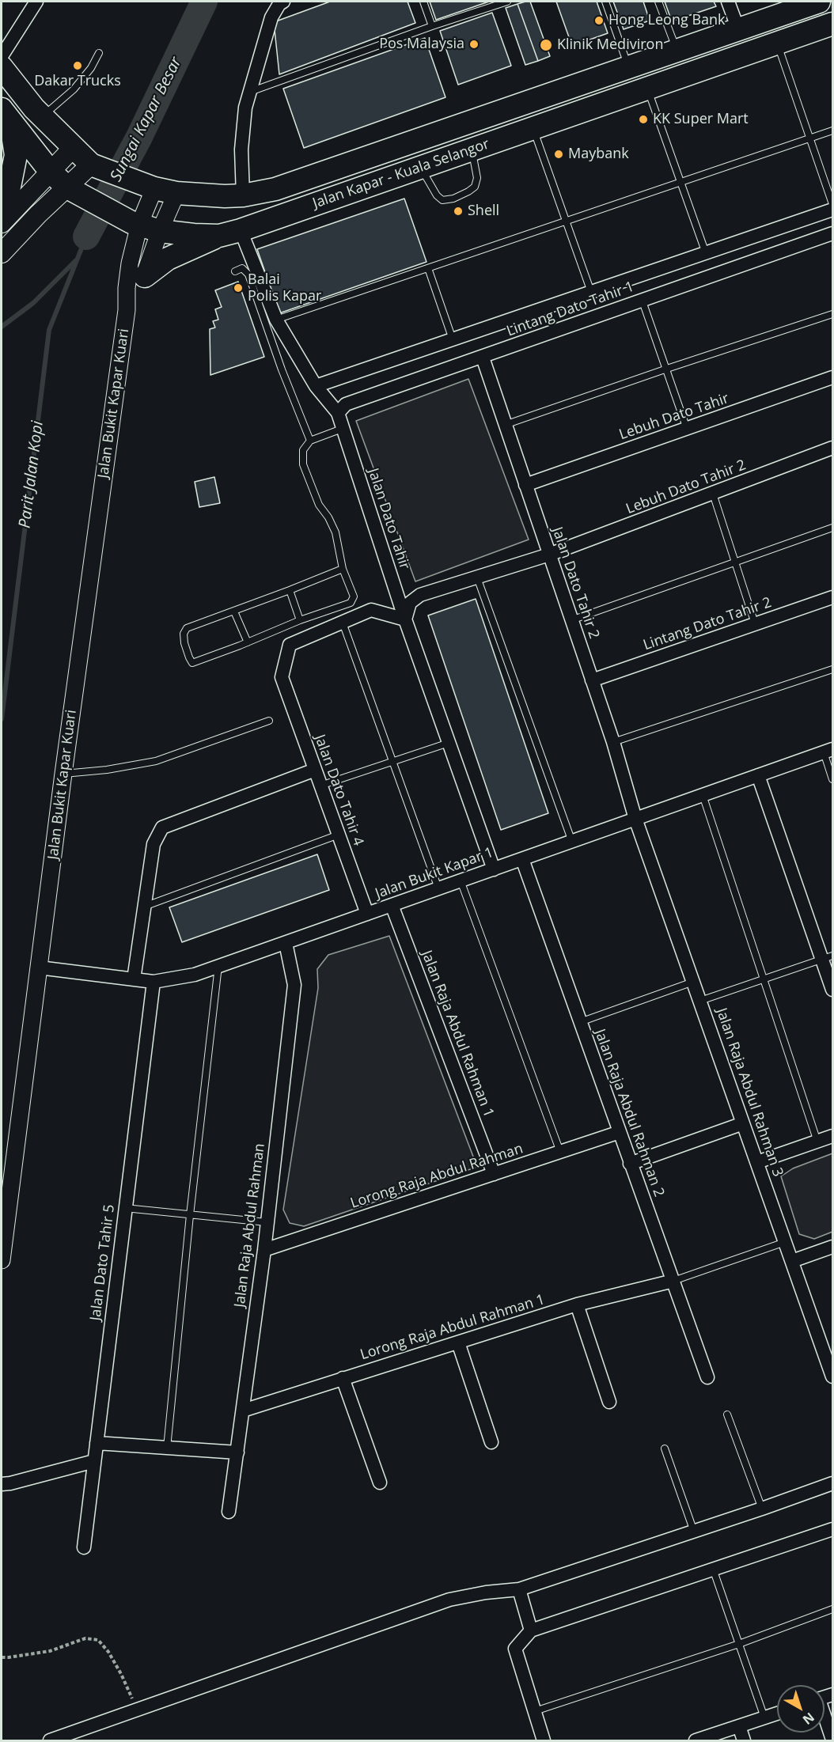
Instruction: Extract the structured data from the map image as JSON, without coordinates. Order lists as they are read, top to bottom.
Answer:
{
  "streets": {
    "highway": ["Jalan Kapar - Kuala Selangor"],
    "street": [
      "Lintang Dato Tahir 1",
      "Jalan Bukit Kapar Kuari",
      "Lebuh Dato Tahir",
      "Lebuh Dato Tahir 2",
      "Jalan Dato Tahir",
      "Jalan Dato Tahir 2",
      "Lintang Dato Tahir 2",
      "Jalan Dato Tahir 4",
      "Jalan Bukit Kapar 1",
      "Jalan Raja Abdul Rahman 1",
      "Jalan Raja Abdul Rahman 3",
      "Jalan Raja Abdul Rahman 2",
      "Lorong Raja Abdul Rahman",
      "Jalan Raja Abdul Rahman",
      "Jalan Dato Tahir 5",
      "Lorong Raja Abdul Rahman 1"
    ]
  },
  "crossings": [
    ["Jalan Kapar - Kuala Selangor", "Jalan Bukit Kapar Kuari"],
    ["Lintang Dato Tahir 1", "Jalan Dato Tahir 2"],
    ["Jalan Bukit Kapar Kuari", "Jalan Bukit Kapar 1"],
    ["Lebuh Dato Tahir", "Jalan Dato Tahir 2"],
    ["Lebuh Dato Tahir 2", "Jalan Dato Tahir"],
    ["Lebuh Dato Tahir 2", "Jalan Dato Tahir 2"],
    ["Jalan Dato Tahir", "Jalan Bukit Kapar 1"],
    ["Jalan Dato Tahir 2", "Lintang Dato Tahir 2"],
    ["Jalan Dato Tahir 2", "Jalan Bukit Kapar 1"],
    ["Jalan Dato Tahir 2", "Jalan Raja Abdul Rahman 3"],
    ["Jalan Dato Tahir 4", "Jalan Bukit Kapar 1"],
    ["Jalan Bukit Kapar 1", "Jalan Raja Abdul Rahman 1"],
    ["Jalan Bukit Kapar 1", "Jalan Raja Abdul Rahman 3"],
    ["Jalan Bukit Kapar 1", "Jalan Raja Abdul Rahman 2"],
    ["Jalan Bukit Kapar 1", "Jalan Raja Abdul Rahman"],
    ["Jalan Bukit Kapar 1", "Jalan Dato Tahir 5"],
    ["Jalan Raja Abdul Rahman 1", "Lorong Raja Abdul Rahman"],
    ["Jalan Raja Abdul Rahman 2", "Lorong Raja Abdul Rahman"],
    ["Jalan Raja Abdul Rahman 2", "Lorong Raja Abdul Rahman 1"],
    ["Lorong Raja Abdul Rahman", "Jalan Raja Abdul Rahman"],
    ["Jalan Raja Abdul Rahman", "Lorong Raja Abdul Rahman 1"]
  ],
  "water": ["Sungai Kapar Besar", "Parit Jalan Kopi"],
  "places": [
    "Hong Leong Bank",
    "Pos Malaysia",
    "Klinik Mediviron",
    "Dakar Trucks",
    "KK Super Mart",
    "Maybank",
    "Shell",
    "Balai Polis Kapar"
  ],
  "north": "bottom right"
}
